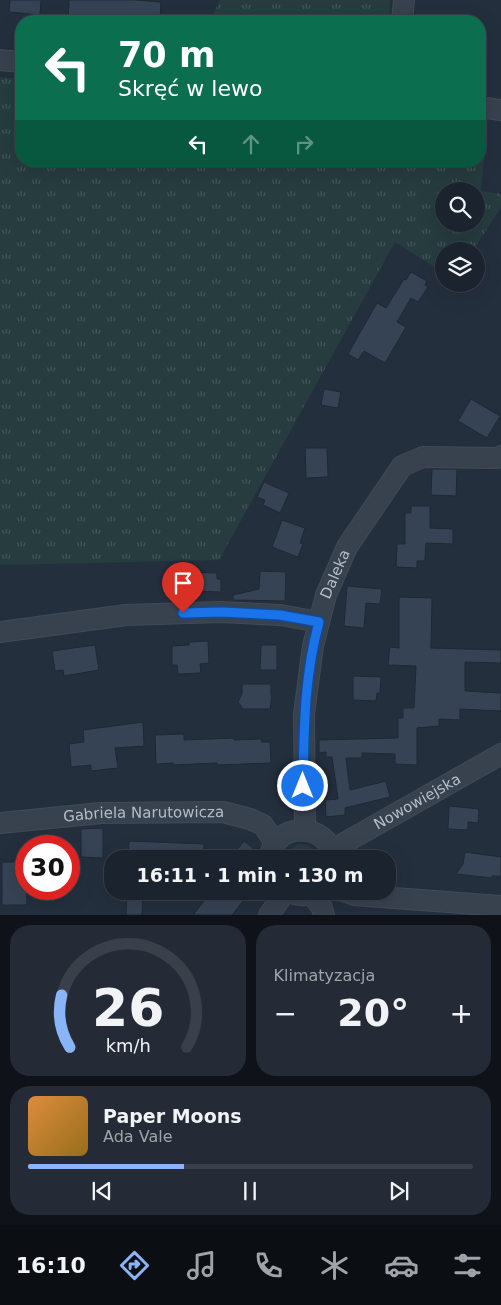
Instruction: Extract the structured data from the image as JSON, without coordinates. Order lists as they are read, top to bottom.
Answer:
{
  "streets": {
    "street": ["Daleka", "Nowowiejska", "Gabriela Narutowicza"]
  },
  "page": {
    "turn": ["70 m", "Skręć w lewo"],
    "limit": "30",
    "trip": "16:11 · 1 min · 130 m",
    "tile": "Klimatyzacja",
    "heat": ["−", "20°", "+"],
    "song": ["Paper Moons", "Ada Vale"],
    "tabs": "16:10",
    "gauge": ["26", "km/h"]
  }
}
